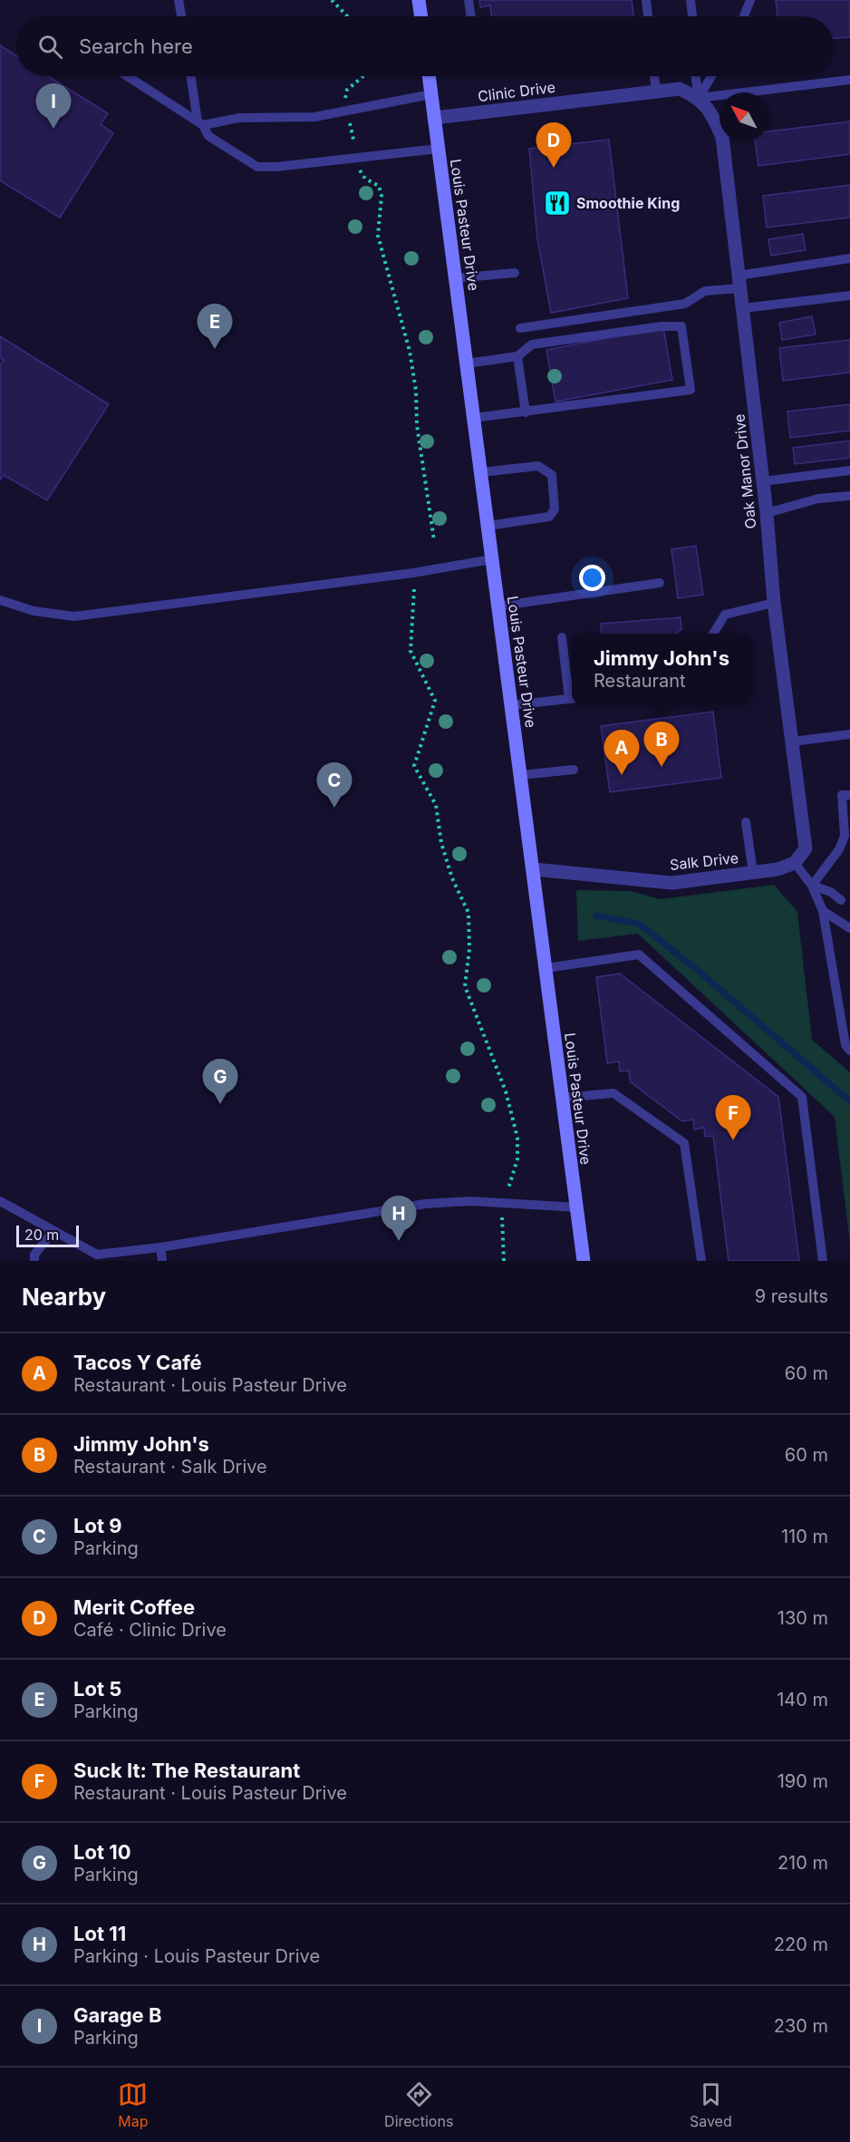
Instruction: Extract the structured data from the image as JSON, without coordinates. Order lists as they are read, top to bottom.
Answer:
{
  "streets": {
    "street": [
      "Clinic Drive",
      "Louis Pasteur Drive",
      "Oak Manor Drive",
      "Salk Drive"
    ]
  },
  "crossings": [
    ["Clinic Drive", "Louis Pasteur Drive"],
    ["Clinic Drive", "Oak Manor Drive"],
    ["Louis Pasteur Drive", "Salk Drive"],
    ["Oak Manor Drive", "Salk Drive"]
  ],
  "places": {
    "restaurant": ["Smoothie King"]
  },
  "scale_bar": "20 m",
  "north": "top left",
  "page": {
    "search": "Search here",
    "pins": [
      "I",
      "D",
      "E",
      "B",
      "A",
      "C",
      "G",
      "F",
      "H"
    ],
    "popup": ["Jimmy John's", "Restaurant"],
    "scale": "20 m",
    "heading": ["Nearby", "9 results"],
    "list": [
      {
        "mark": "A",
        "name": "Tacos Y Café",
        "note": "Restaurant · Louis Pasteur Drive",
        "value": "60 m"
      },
      {
        "mark": "B",
        "name": "Jimmy John's",
        "note": "Restaurant · Salk Drive",
        "value": "60 m"
      },
      {
        "mark": "C",
        "name": "Lot 9",
        "note": "Parking",
        "value": "110 m"
      },
      {
        "mark": "D",
        "name": "Merit Coffee",
        "note": "Café · Clinic Drive",
        "value": "130 m"
      },
      {
        "mark": "E",
        "name": "Lot 5",
        "note": "Parking",
        "value": "140 m"
      },
      {
        "mark": "F",
        "name": "Suck It: The Restaurant",
        "note": "Restaurant · Louis Pasteur Drive",
        "value": "190 m"
      },
      {
        "mark": "G",
        "name": "Lot 10",
        "note": "Parking",
        "value": "210 m"
      },
      {
        "mark": "H",
        "name": "Lot 11",
        "note": "Parking · Louis Pasteur Drive",
        "value": "220 m"
      },
      {
        "mark": "I",
        "name": "Garage B",
        "note": "Parking",
        "value": "230 m"
      }
    ],
    "nav": ["Map", "Directions", "Saved"]
  }
}
